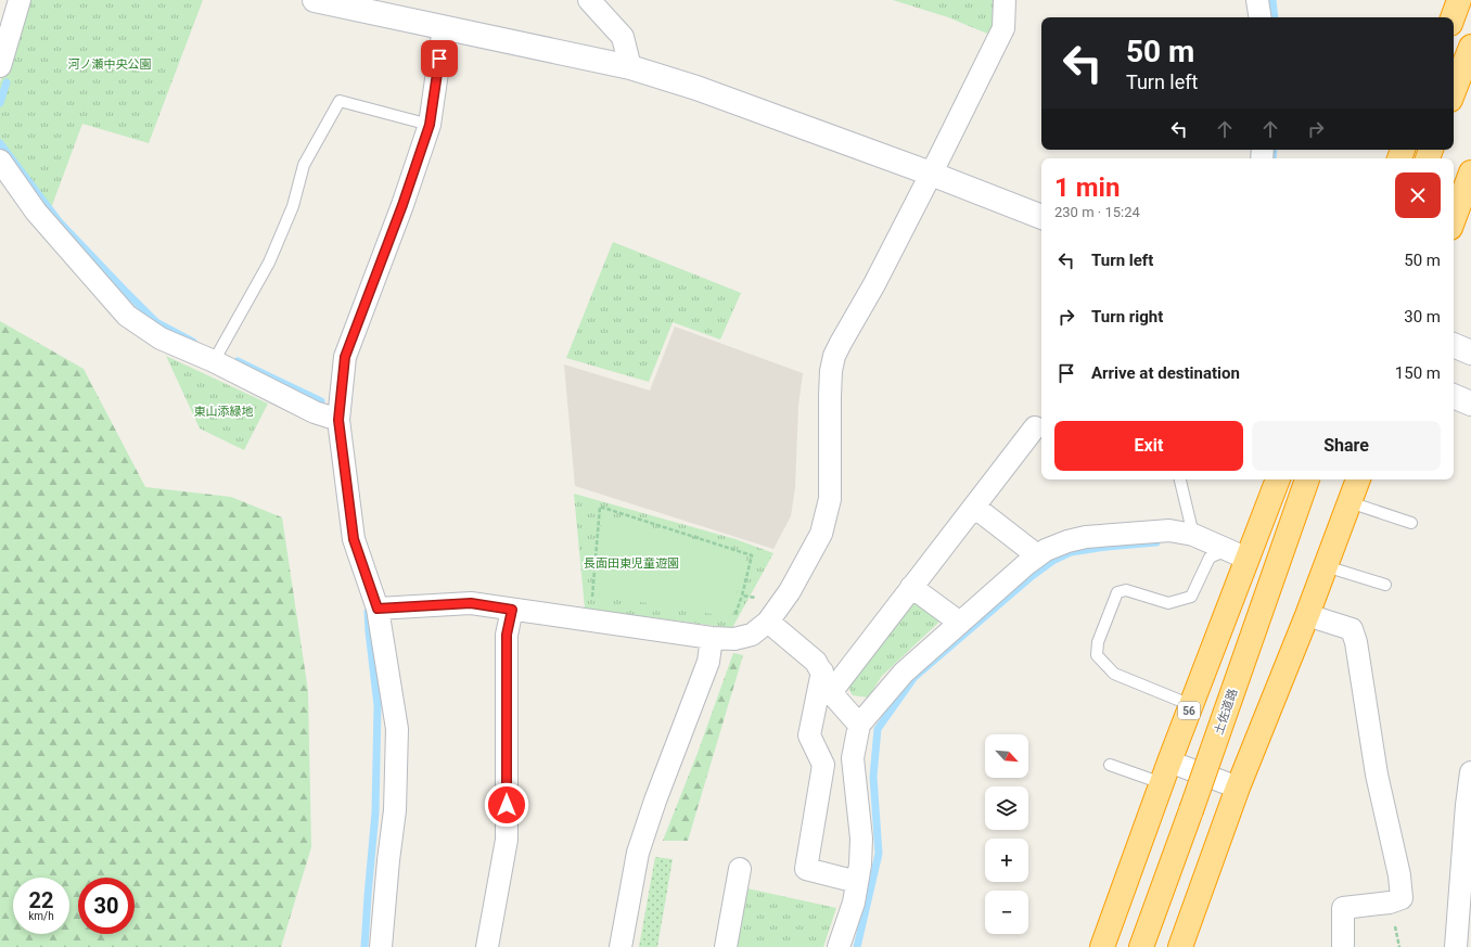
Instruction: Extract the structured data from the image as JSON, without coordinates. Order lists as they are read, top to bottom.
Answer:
{
  "streets": {
    "highway": ["56", "土佐道路"]
  },
  "parks": ["河ノ瀬中央公園", "東山添緑地", "長面田東児童遊園"],
  "north": "bottom right",
  "page": {
    "turn": ["50 m", "Turn left"],
    "heading": ["1 min", "230 m · 15:24"],
    "list": [
      {
        "name": "Turn left",
        "value": "50 m"
      },
      {
        "name": "Turn right",
        "value": "30 m"
      },
      {
        "name": "Arrive at destination",
        "value": "150 m"
      }
    ],
    "buttons": ["Exit", "Share"],
    "map_buttons": ["+", "−"],
    "speed": "22 km/h",
    "limit": "30"
  }
}
